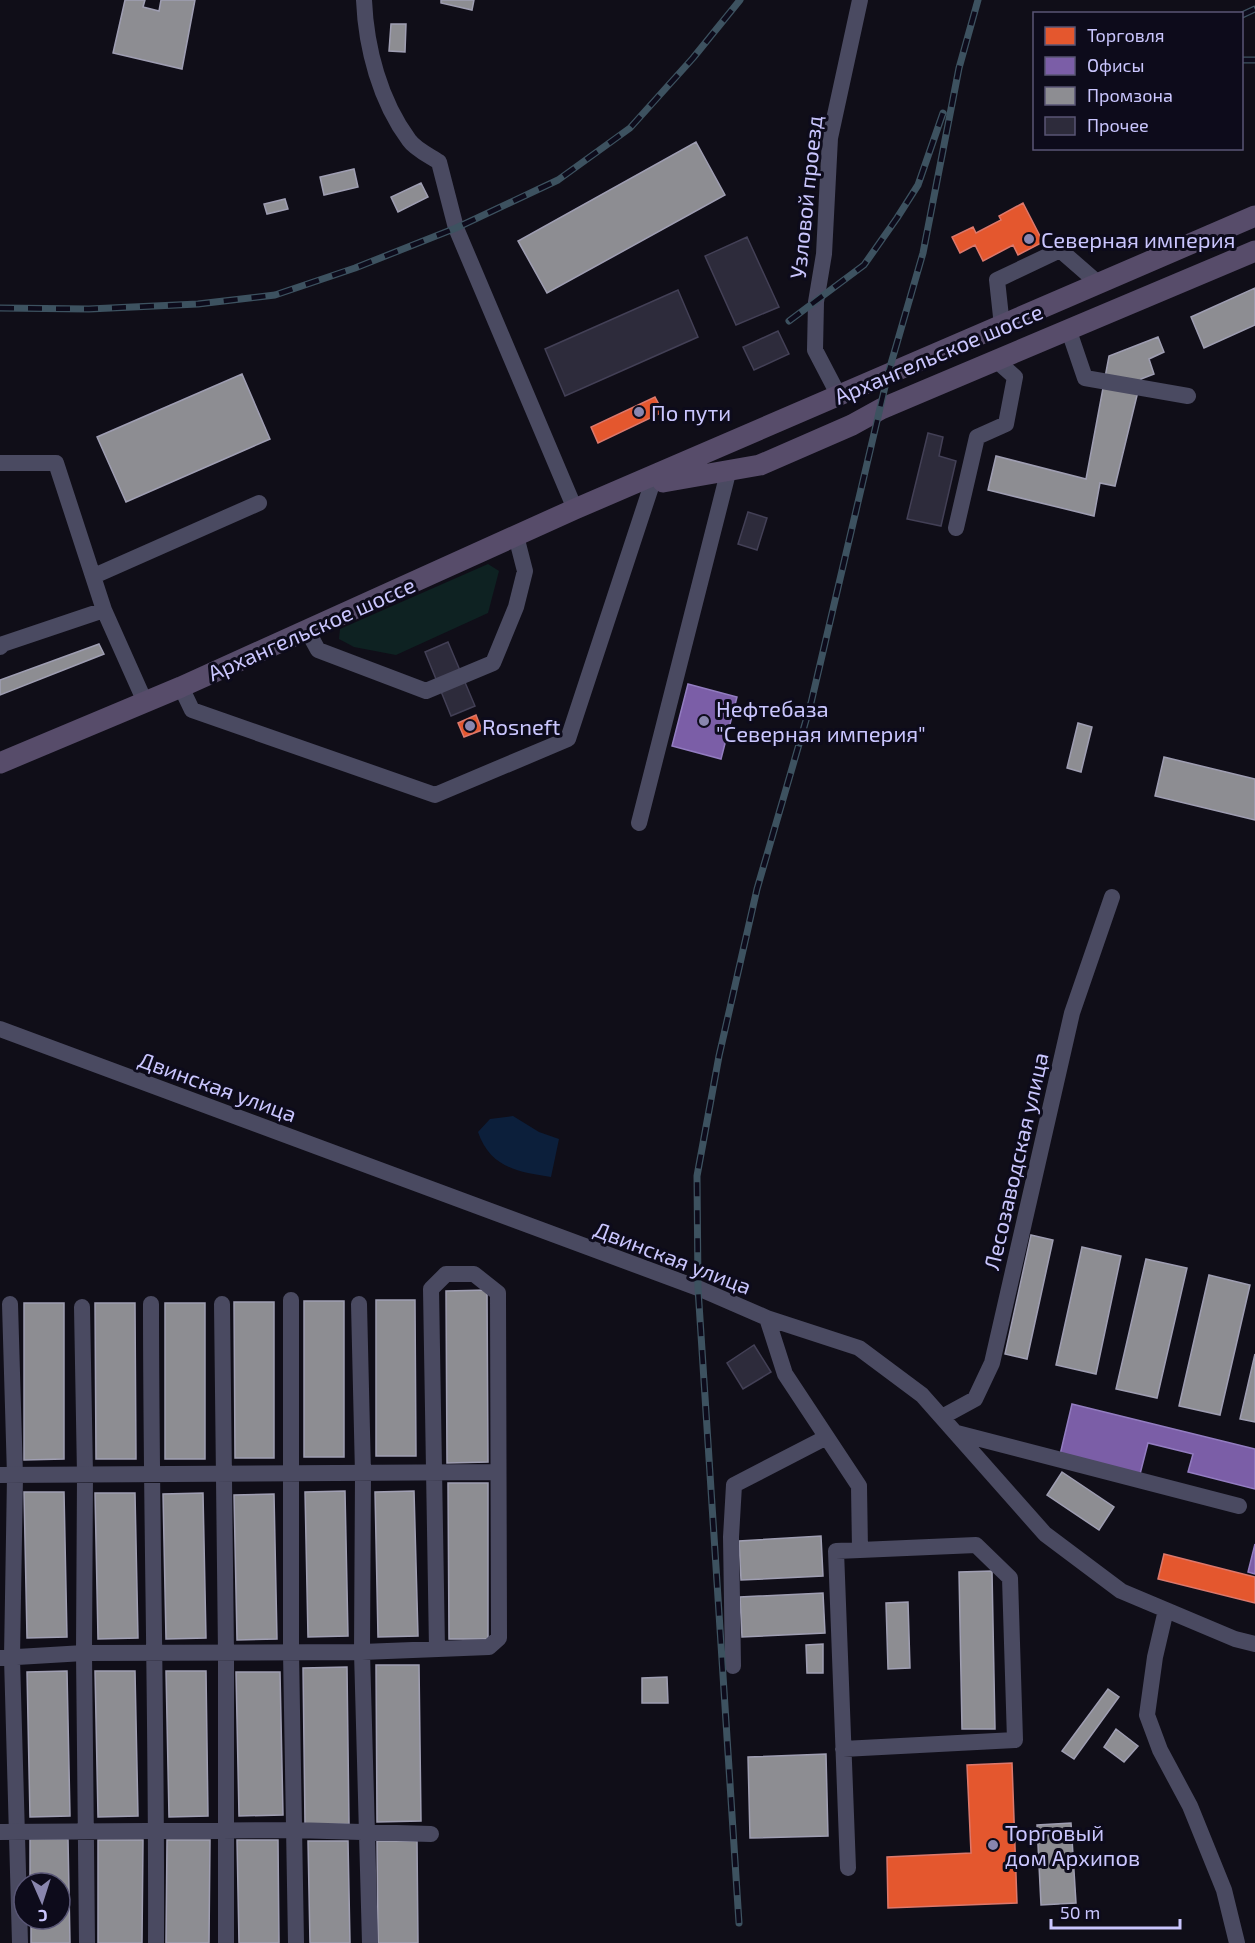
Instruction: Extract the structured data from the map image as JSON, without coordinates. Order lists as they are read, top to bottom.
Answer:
{
  "streets": {
    "main road": ["Архангельское шоссе"],
    "street": ["Узловой проезд", "Двинская улица", "Лесозаводская улица"]
  },
  "crossings": [
    ["Узловой проезд", "Архангельское шоссе"],
    ["Двинская улица", "Лесозаводская улица"]
  ],
  "places": [
    "Северная империя",
    "По пути",
    "Нефтебаза \"Северная империя\"",
    "Rosneft",
    "Торговый дом Архипов"
  ],
  "legend": [
    "Торговля",
    "Офисы",
    "Промзона",
    "Прочее"
  ],
  "scale_bar": "50 m",
  "north": "bottom"
}
